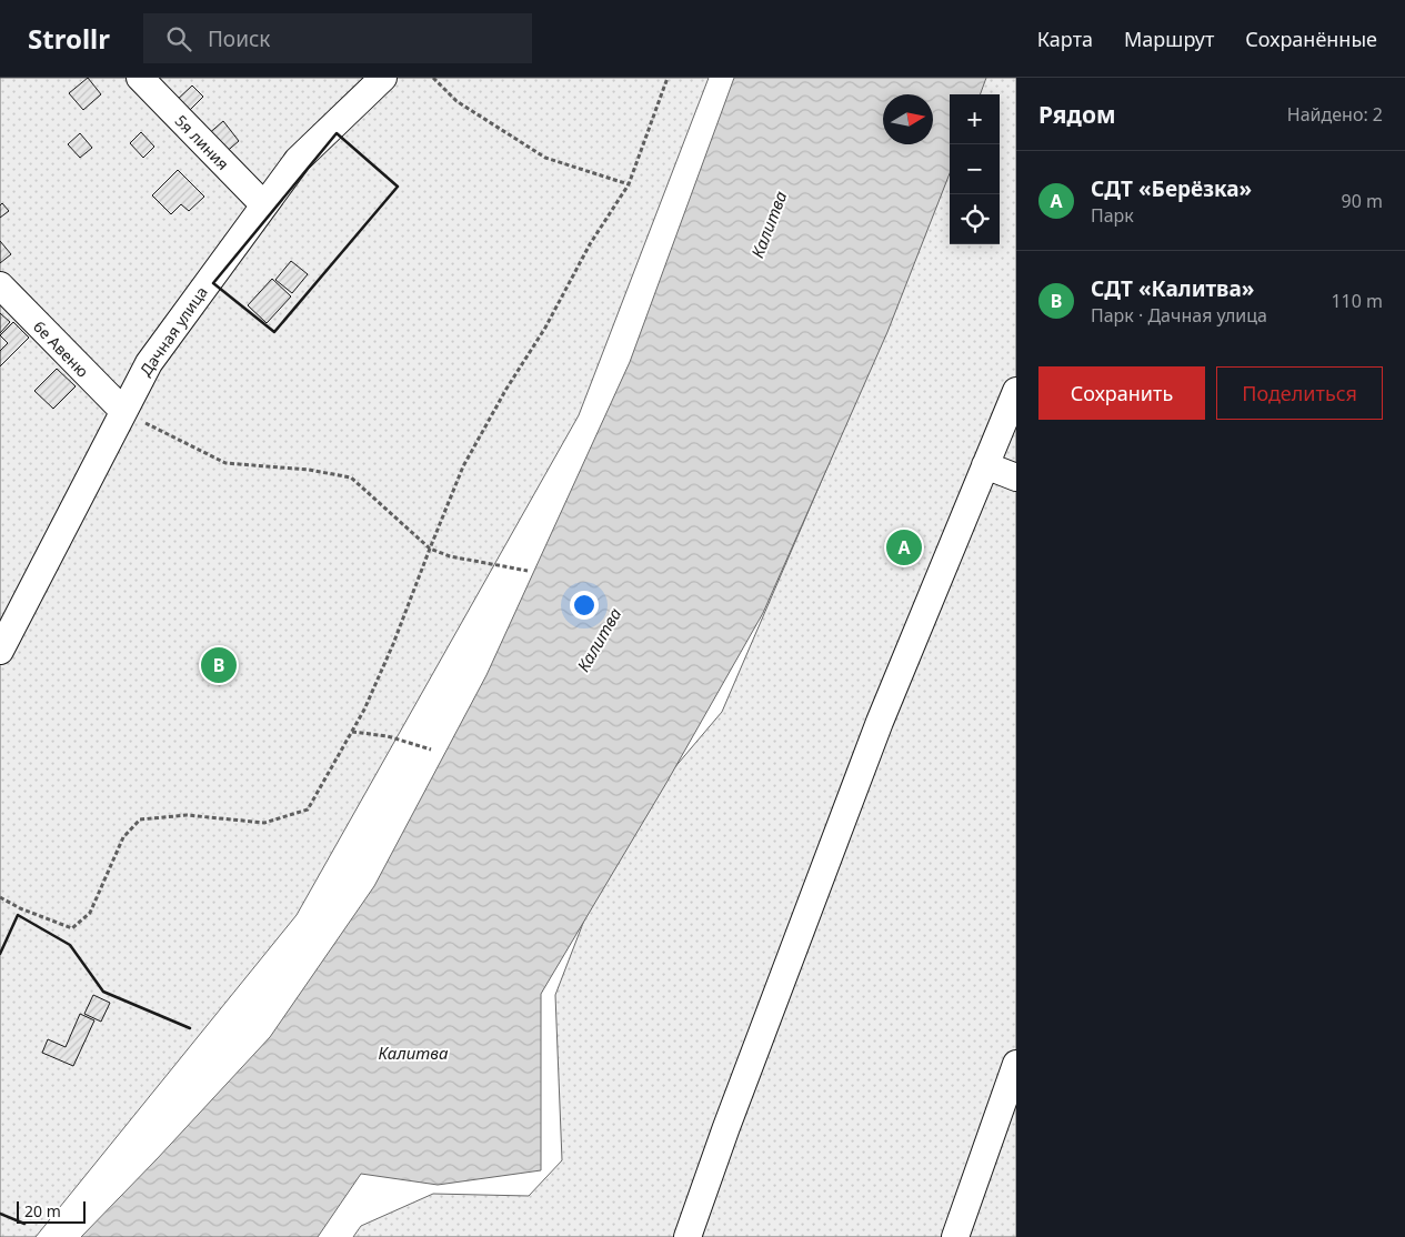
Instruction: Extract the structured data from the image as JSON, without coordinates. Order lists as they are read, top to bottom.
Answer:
{
  "streets": {
    "street": ["5я линия", "Дачная улица", "6е Авеню"]
  },
  "crossings": [
    ["5я линия", "Дачная улица"],
    ["Дачная улица", "6е Авеню"]
  ],
  "water": ["Калитва"],
  "scale_bar": "20 m",
  "north": "right",
  "page": {
    "header": "Strollr",
    "search": "Поиск",
    "nav": ["Карта", "Маршрут", "Сохранённые"],
    "heading": ["Рядом", "Найдено: 2"],
    "map_buttons": ["+", "−"],
    "list": [
      {
        "mark": "A",
        "name": "СДТ «Берёзка»",
        "note": "Парк",
        "value": "90 m"
      },
      {
        "mark": "B",
        "name": "СДТ «Калитва»",
        "note": "Парк · Дачная улица",
        "value": "110 m"
      }
    ],
    "buttons": ["Сохранить", "Поделиться"],
    "pins": ["A", "B"],
    "scale": "20 m"
  }
}
